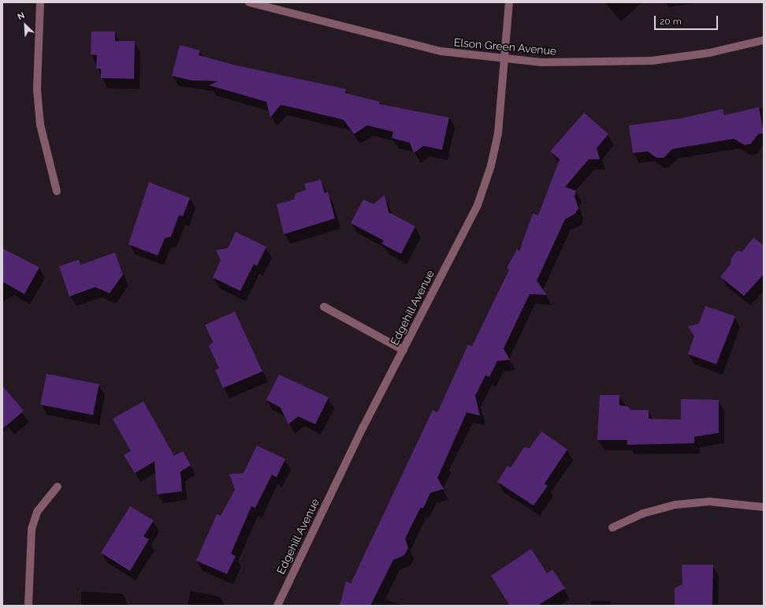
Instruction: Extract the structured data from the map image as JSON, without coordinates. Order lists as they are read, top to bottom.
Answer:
{
  "streets": {
    "street": ["Elson Green Avenue", "Edgehill Avenue"]
  },
  "crossings": [
    ["Elson Green Avenue", "Edgehill Avenue"]
  ],
  "scale_bar": "20 m",
  "north": "top left"
}
